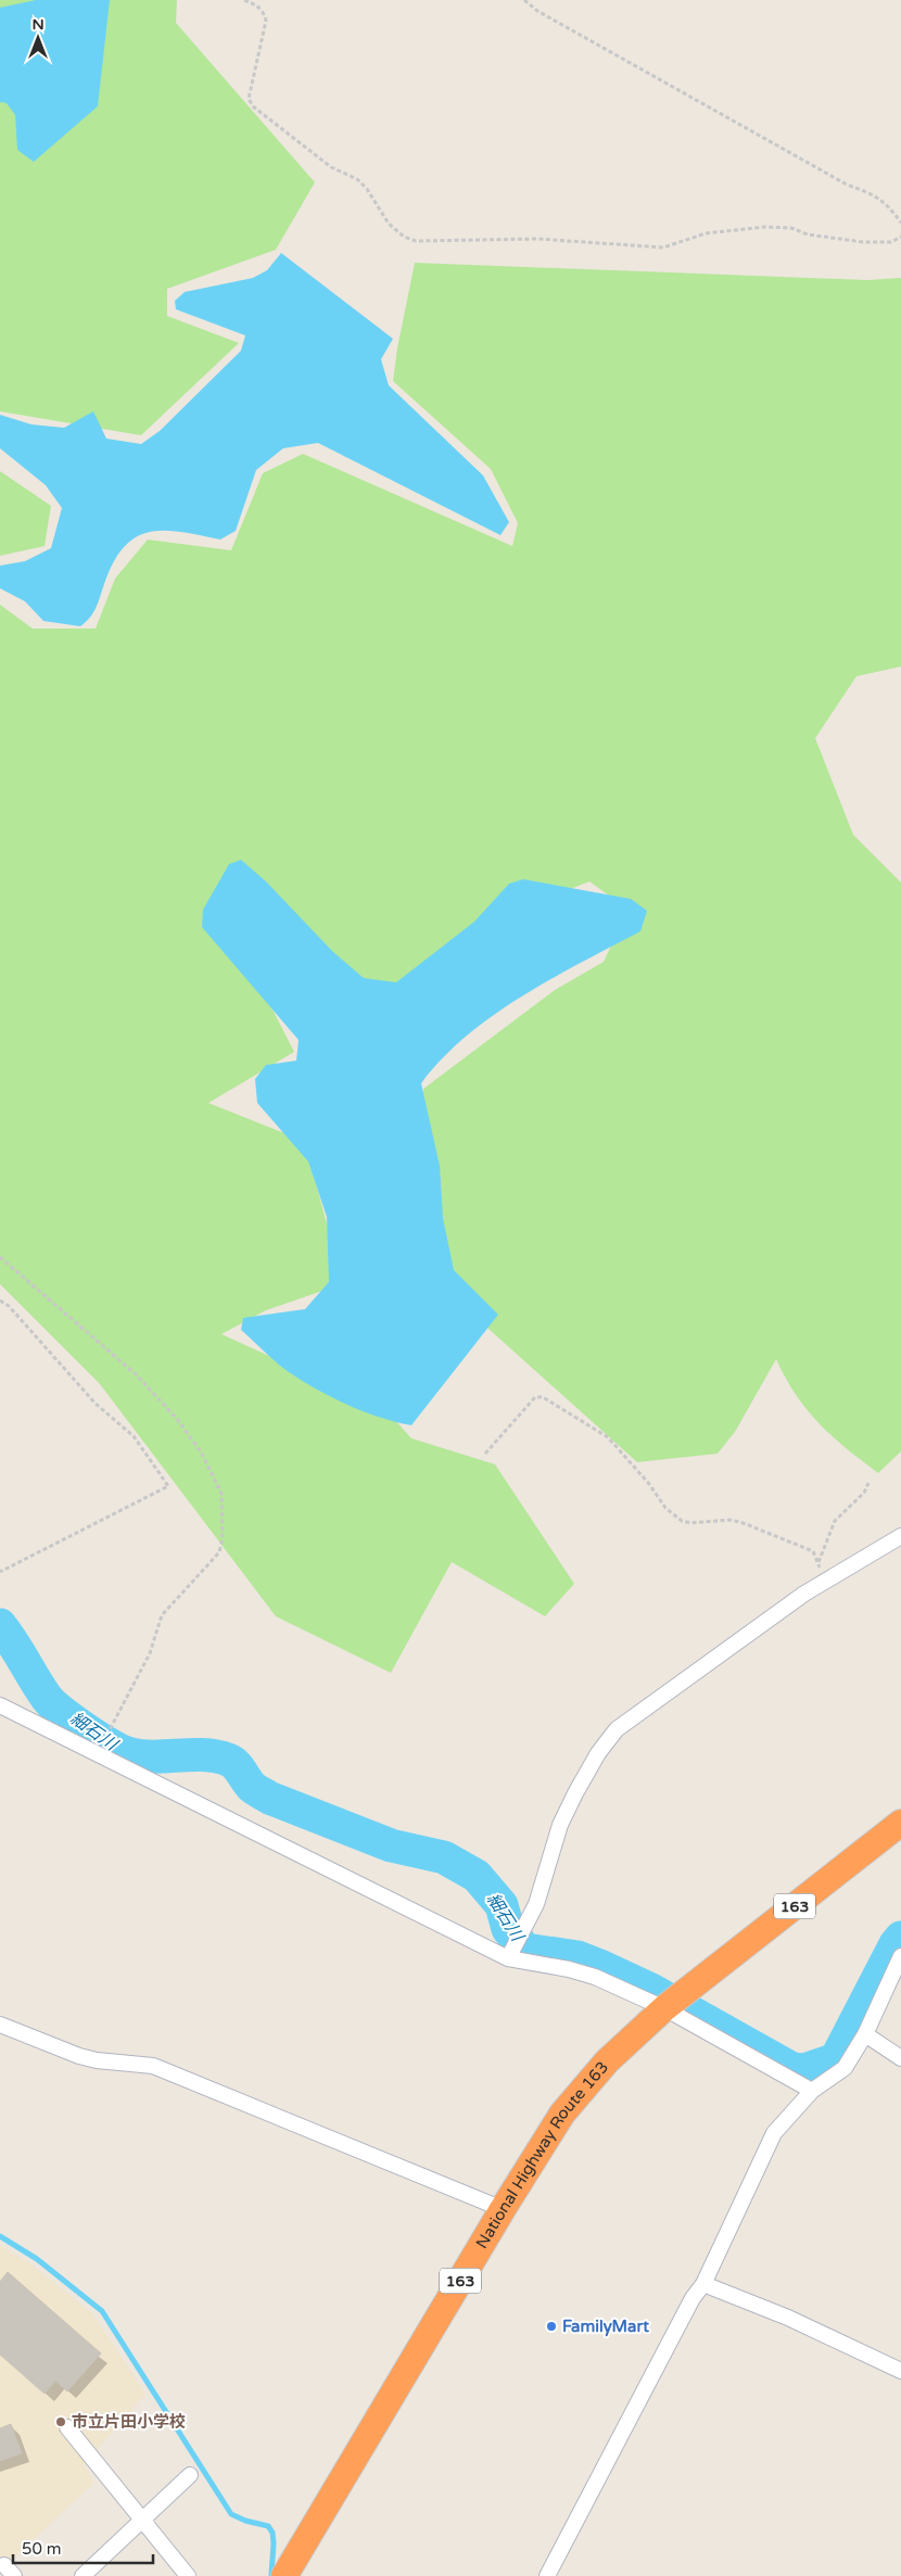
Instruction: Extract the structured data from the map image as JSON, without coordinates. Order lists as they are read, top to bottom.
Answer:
{
  "streets": {
    "highway": ["163", "National Highway Route 163"]
  },
  "water": ["細石川"],
  "places": ["FamilyMart", "市立片田小学校"],
  "scale_bar": "50 m",
  "north": "top"
}
